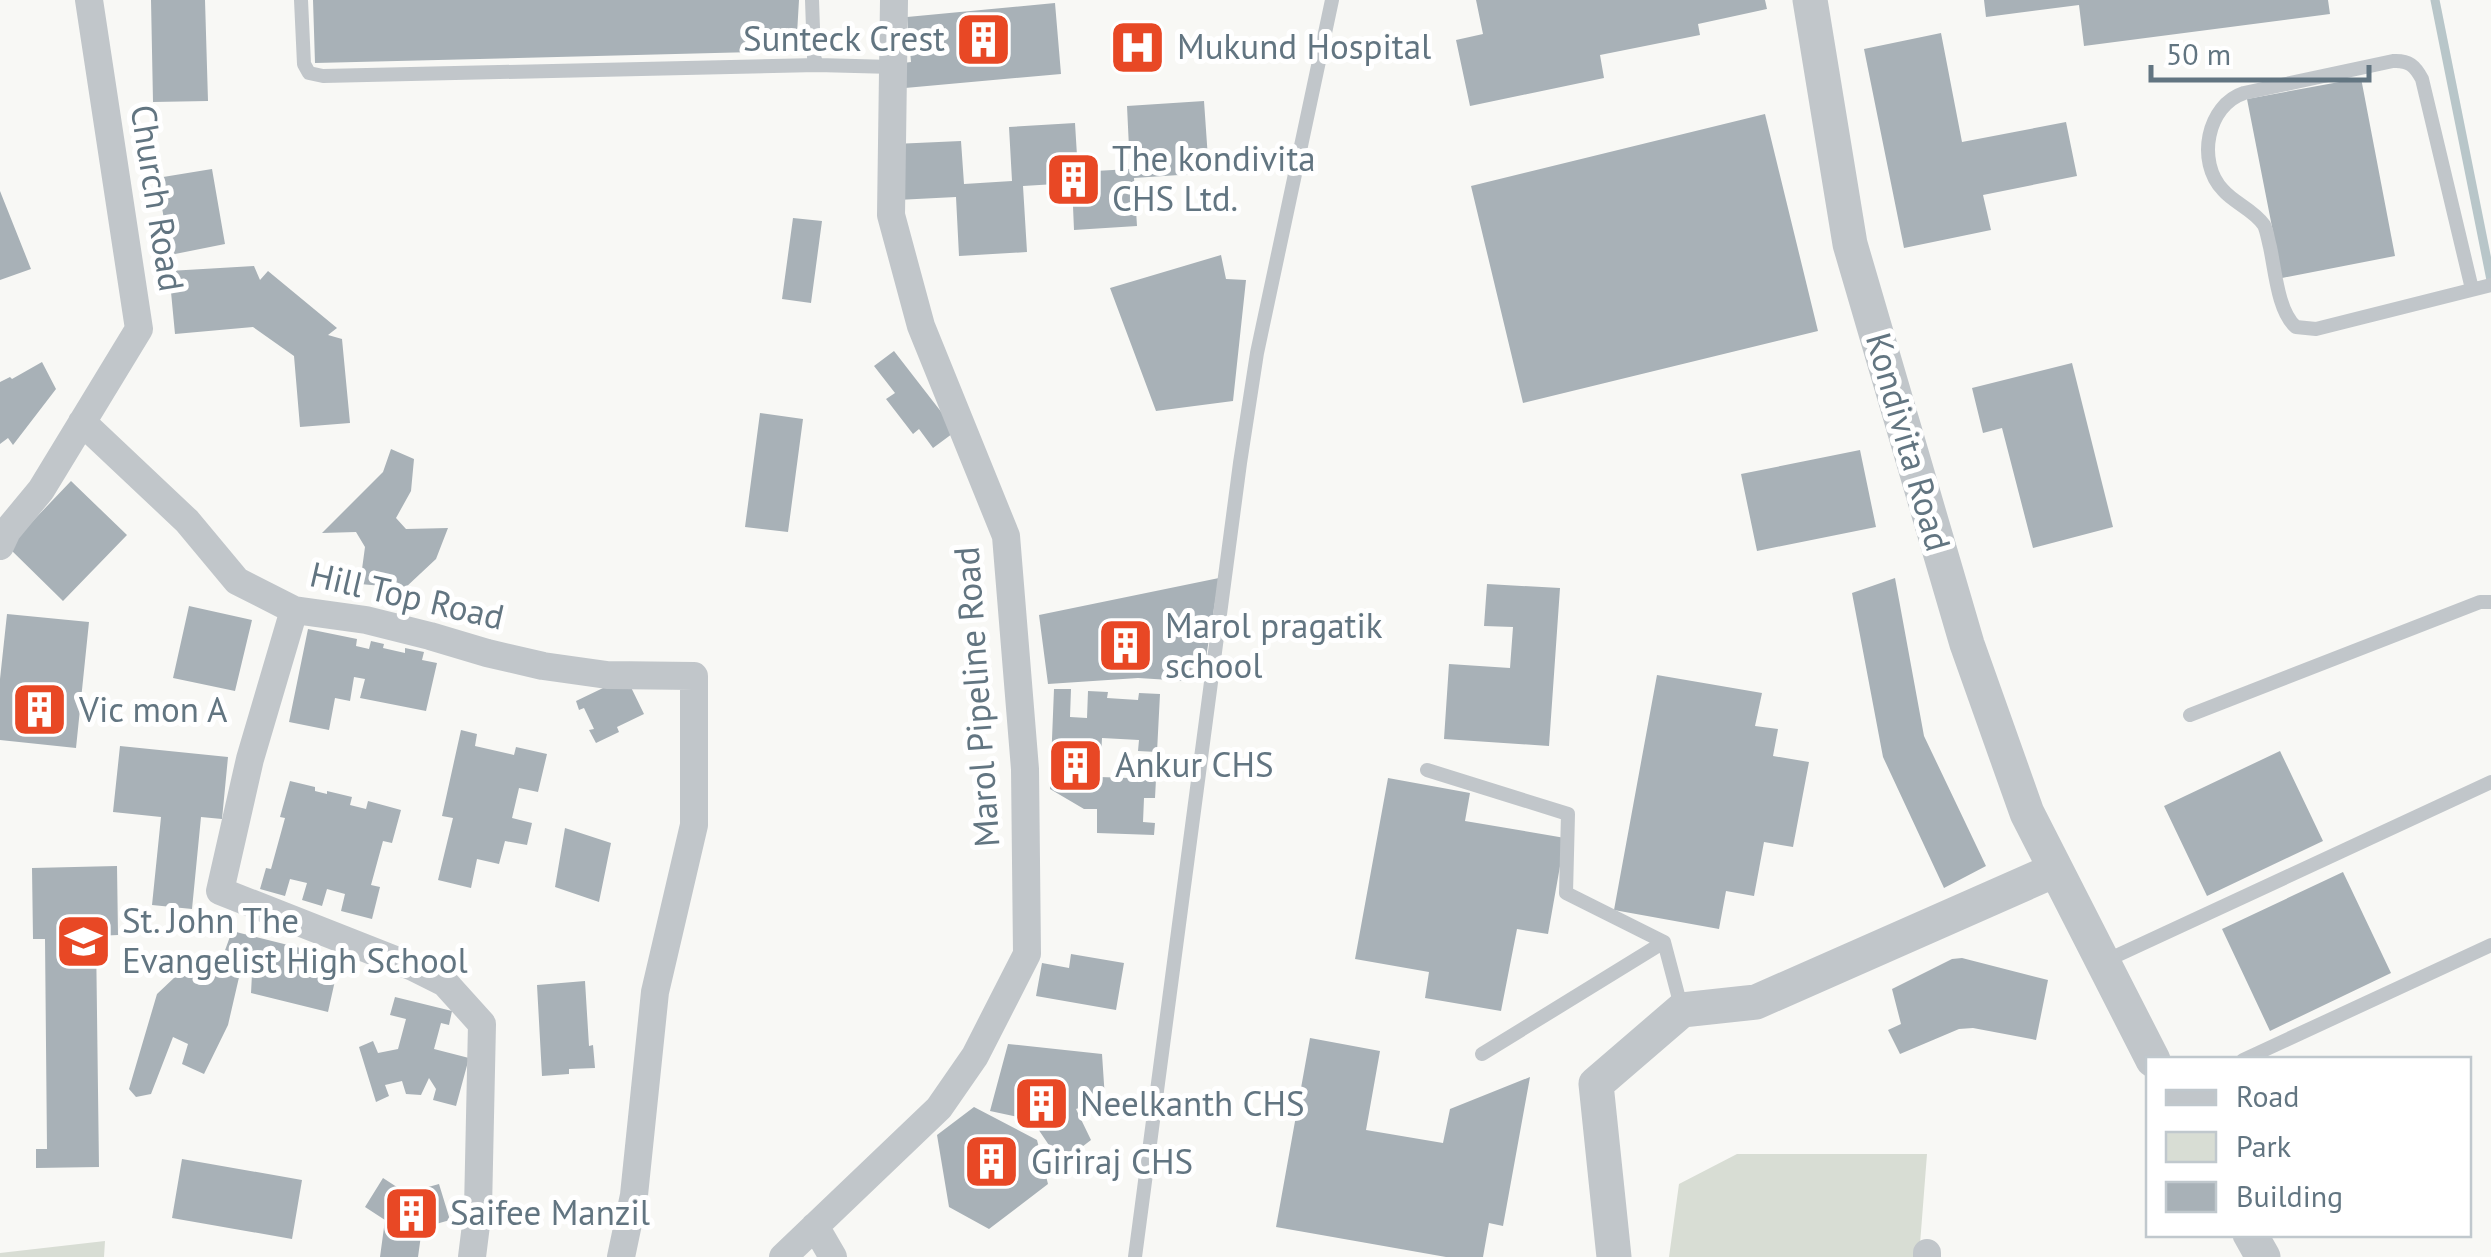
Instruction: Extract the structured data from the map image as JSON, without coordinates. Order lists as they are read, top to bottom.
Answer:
{
  "streets": {
    "street": [
      "Church Road",
      "Kondivita Road",
      "Hill Top Road",
      "Marol Pipeline Road"
    ]
  },
  "crossings": [
    ["Church Road", "Hill Top Road"]
  ],
  "places": {
    "building": [
      "Sunteck Crest",
      "The kondivita CHS Ltd.",
      "Marol pragatik school",
      "Vic mon A",
      "Ankur CHS",
      "Neelkanth CHS",
      "Giriraj CHS",
      "Saifee Manzil"
    ],
    "hospital": ["Mukund Hospital"],
    "school or university": ["St. John The Evangelist High School"]
  },
  "legend": ["Road", "Park", "Building"],
  "scale_bar": "50 m"
}
